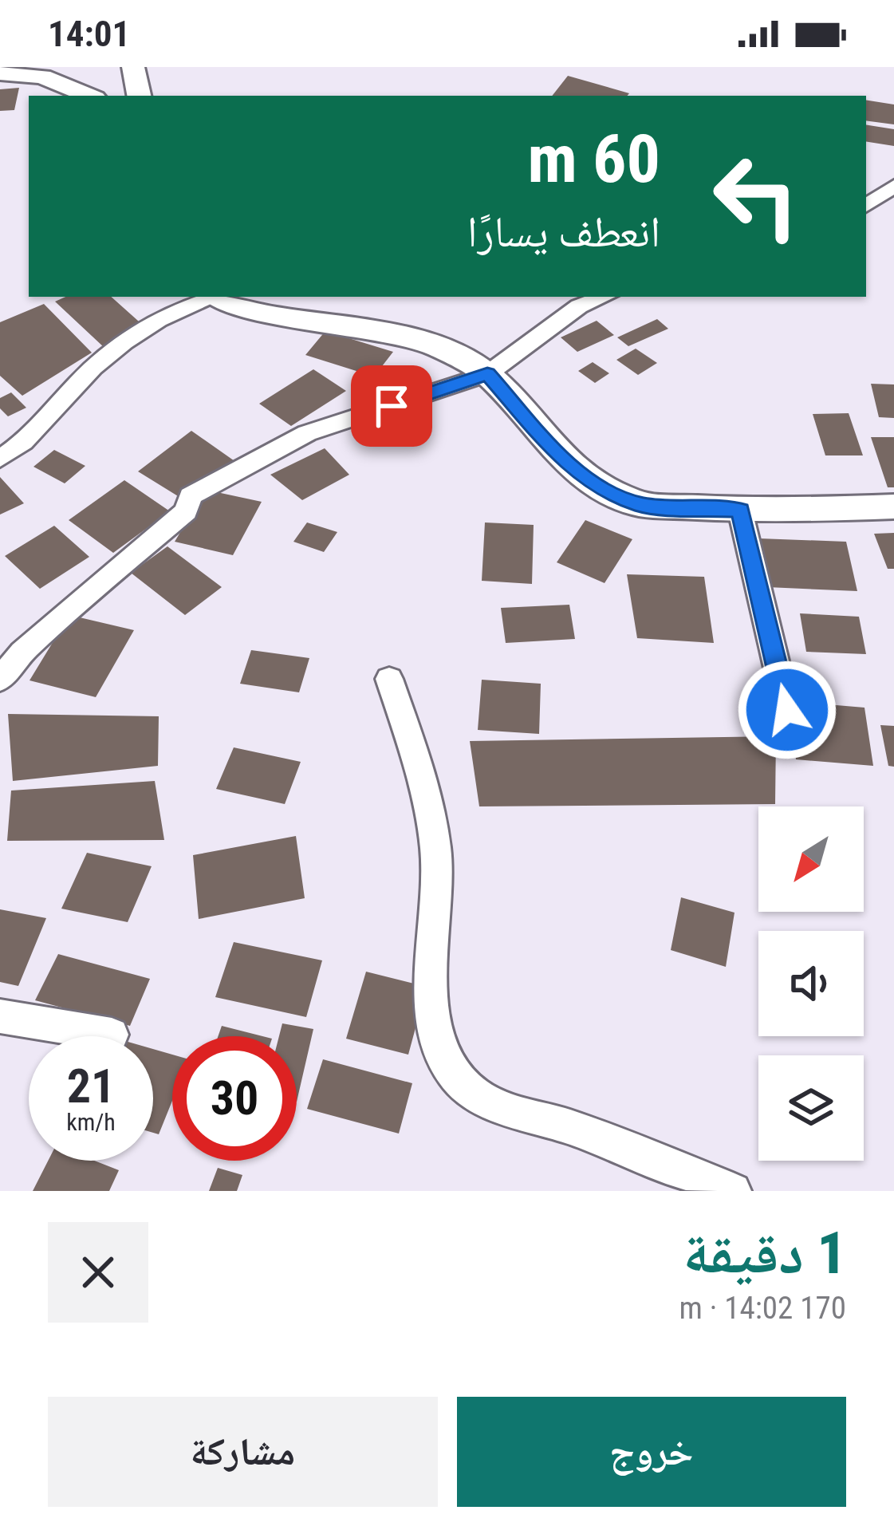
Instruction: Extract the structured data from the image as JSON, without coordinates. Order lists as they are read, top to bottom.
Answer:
{
  "north": "bottom left",
  "page": {
    "status": "14:01",
    "turn": ["60 m", "انعطف يسارًا"],
    "speed": "21 km/h",
    "limit": "30",
    "heading": ["1 دقيقة", "170 m · 14:02"],
    "buttons": ["خروج", "مشاركة"]
  }
}
